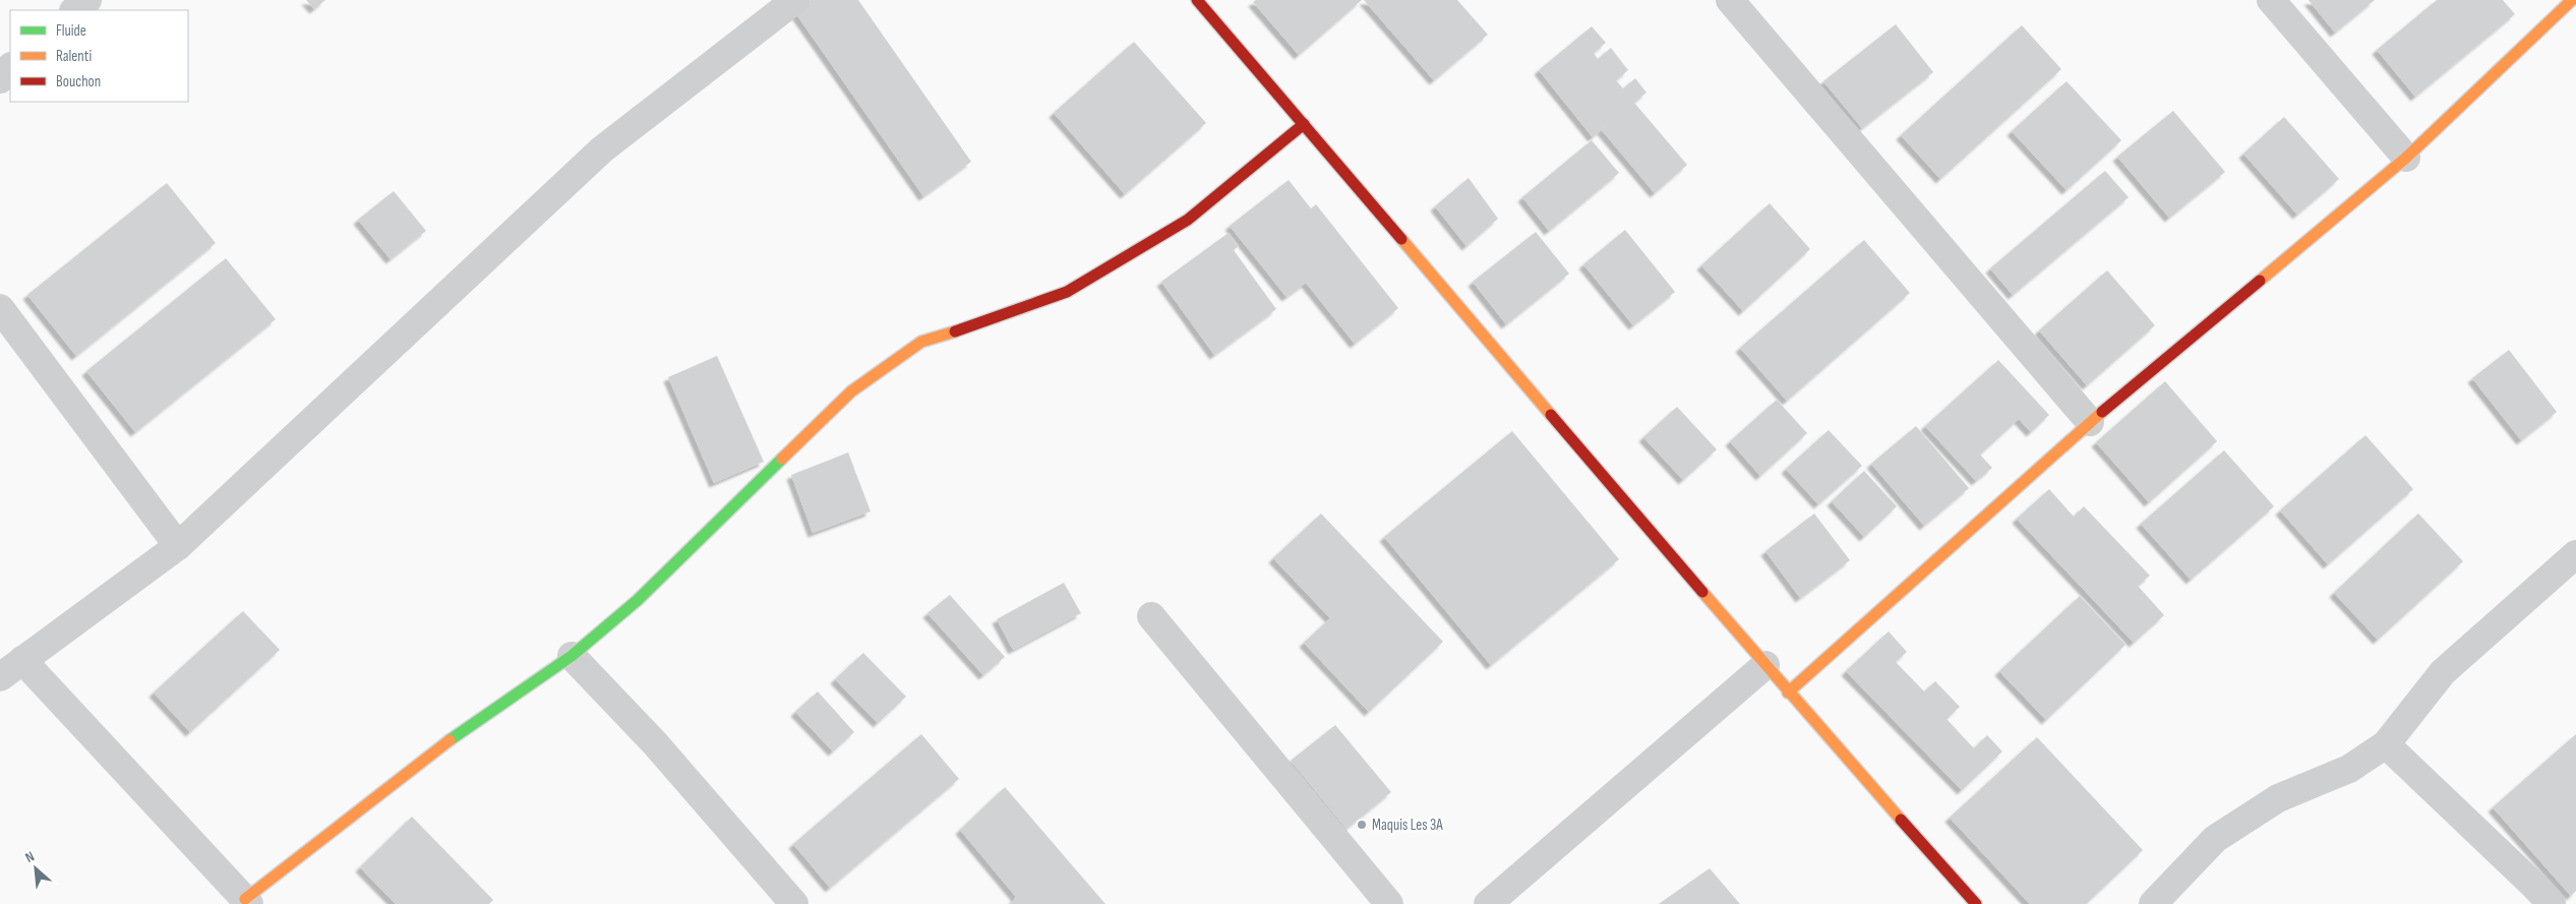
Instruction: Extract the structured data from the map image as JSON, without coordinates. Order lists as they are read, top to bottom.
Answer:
{
  "places": ["Maquis Les 3A"],
  "legend": ["Fluide", "Ralenti", "Bouchon"],
  "north": "top left"
}
